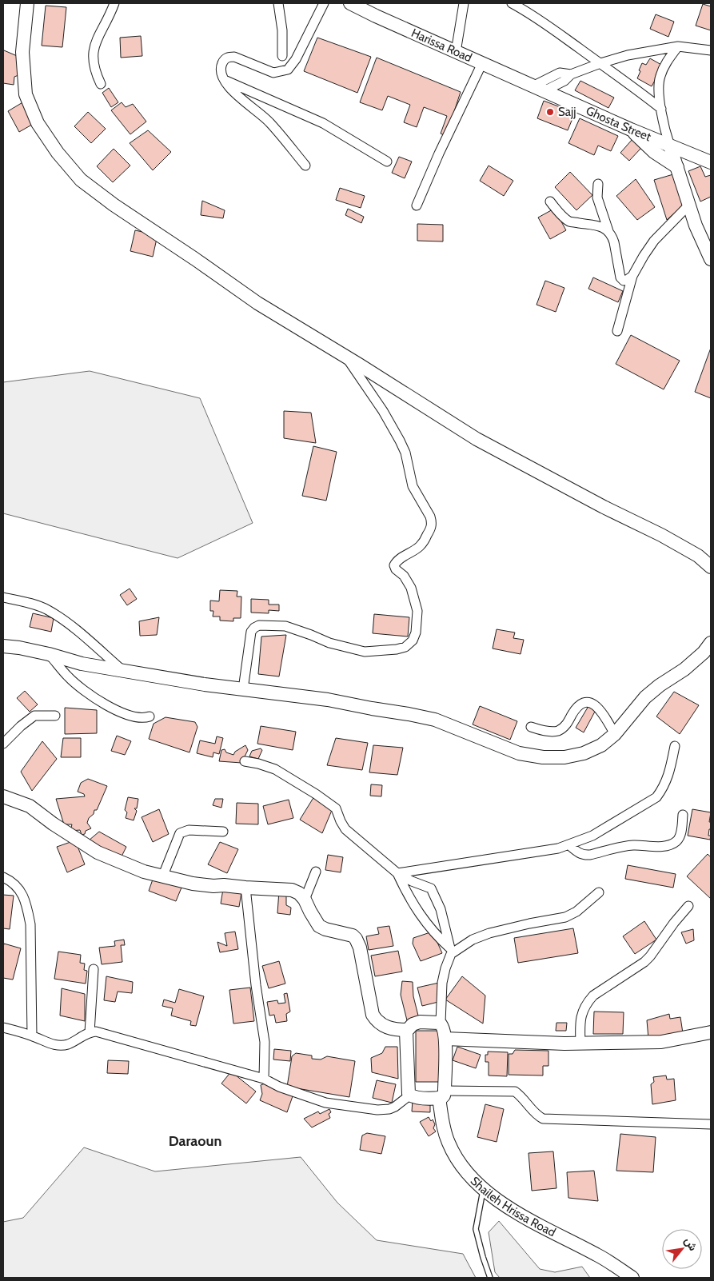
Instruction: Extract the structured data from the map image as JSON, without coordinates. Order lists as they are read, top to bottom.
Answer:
{
  "streets": {
    "street": ["Harissa Road", "Ghosta Street", "Shaileh Hrissa Road"]
  },
  "crossings": [
    ["Harissa Road", "Ghosta Street"]
  ],
  "districts": ["Daraoun"],
  "places": ["Sajj"],
  "north": "top right"
}
